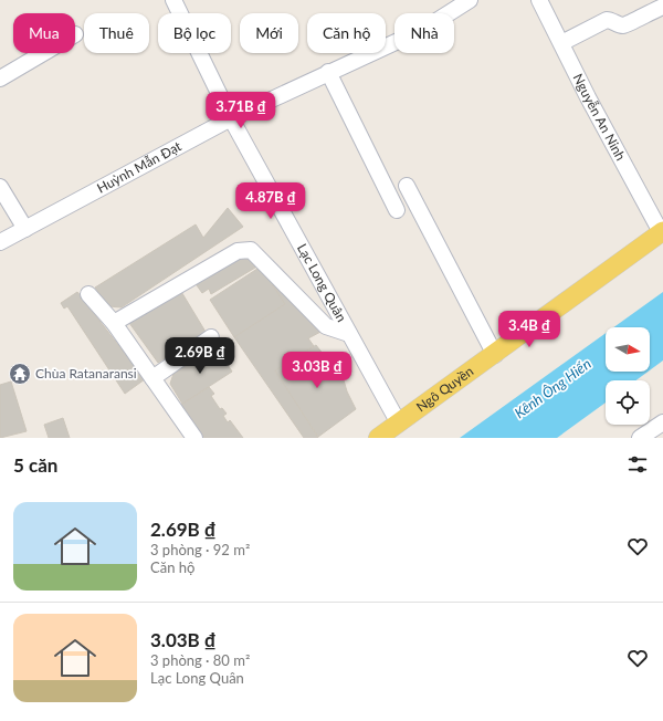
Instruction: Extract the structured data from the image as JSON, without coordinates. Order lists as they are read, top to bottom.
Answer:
{
  "streets": {
    "main road": ["Ngô Quyền"],
    "street": ["Nguyễn An Ninh", "Huỳnh Mẫn Đạt", "Lạc Long Quân"]
  },
  "crossings": [
    ["Nguyễn An Ninh", "Ngô Quyền"],
    ["Huỳnh Mẫn Đạt", "Lạc Long Quân"],
    ["Lạc Long Quân", "Ngô Quyền"]
  ],
  "water": ["Kênh Ông Hiển"],
  "places": {
    "temple": ["Chùa Ratanaransi"]
  },
  "north": "right",
  "page": {
    "chip": [
      "Mua",
      "Thuê",
      "Bộ lọc",
      "Mới",
      "Căn hộ",
      "Nhà"
    ],
    "price": [
      "3.71B ₫",
      "4.87B ₫",
      "3.4B ₫",
      "2.69B ₫",
      "3.03B ₫"
    ],
    "heading": "5 căn",
    "list": [
      {
        "name": "2.69B ₫",
        "note": "3 phòng · 92 m² · Căn hộ"
      },
      {
        "name": "3.03B ₫",
        "note": "3 phòng · 80 m² · Lạc Long Quân"
      }
    ]
  }
}
